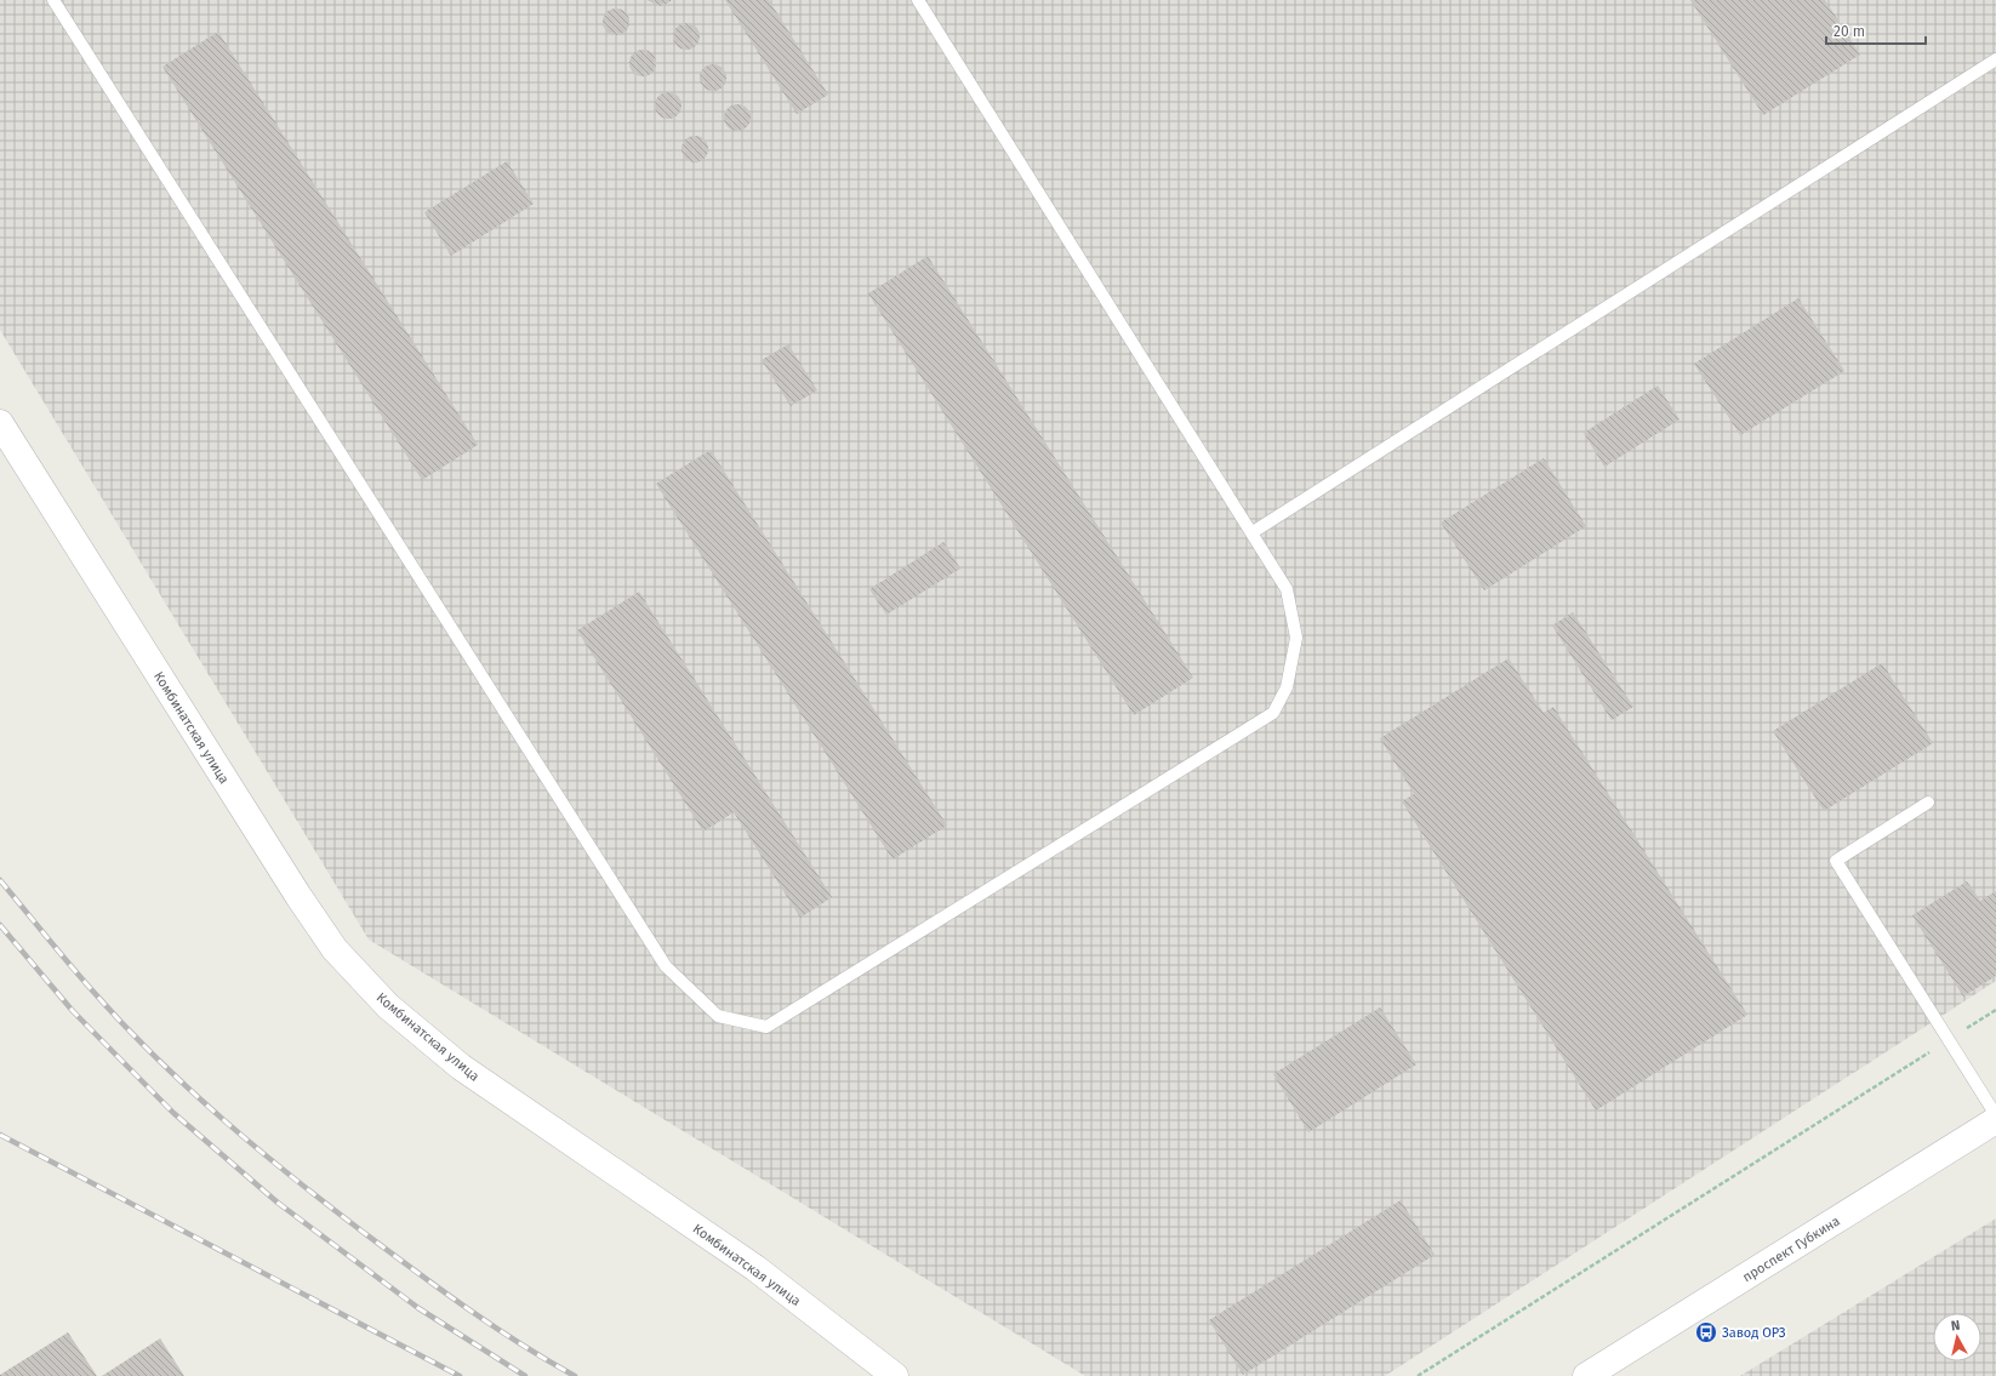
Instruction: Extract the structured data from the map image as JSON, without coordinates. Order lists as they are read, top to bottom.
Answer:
{
  "streets": {
    "street": ["Комбинатская улица", "проспект Губкина"]
  },
  "places": {
    "bus stop": ["Завод ОРЗ"]
  },
  "scale_bar": "20 m",
  "north": "top"
}
